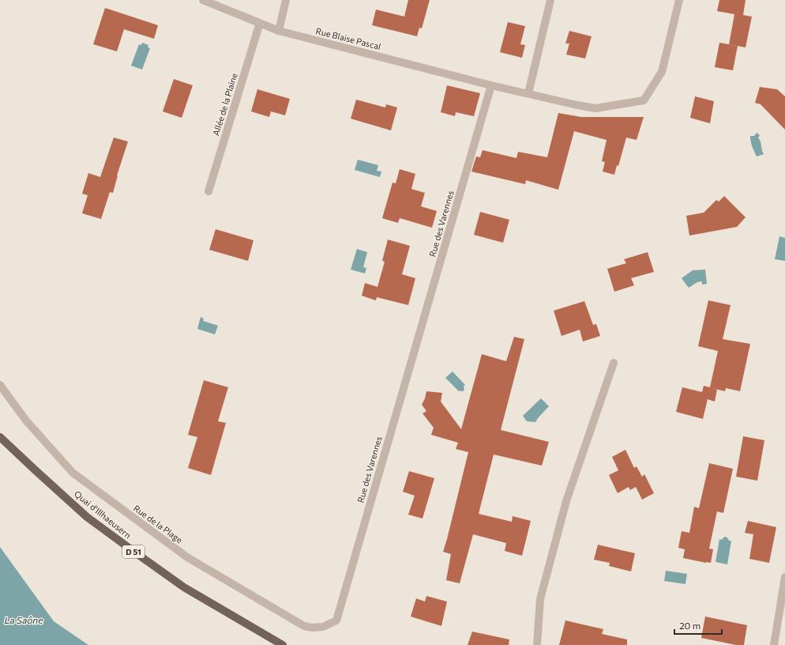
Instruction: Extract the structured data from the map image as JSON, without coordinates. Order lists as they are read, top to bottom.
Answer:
{
  "streets": {
    "main road": ["Quai d'Illhaeusern", "D 51"],
    "street": [
      "Rue Blaise Pascal",
      "Allée de la Plaine",
      "Rue des Varennes",
      "Rue de la Plage"
    ]
  },
  "crossings": [
    ["Rue Blaise Pascal", "Allée de la Plaine"],
    ["Rue Blaise Pascal", "Rue des Varennes"],
    ["Rue des Varennes", "Rue de la Plage"]
  ],
  "water": ["La Saône"],
  "scale_bar": "20 m"
}
